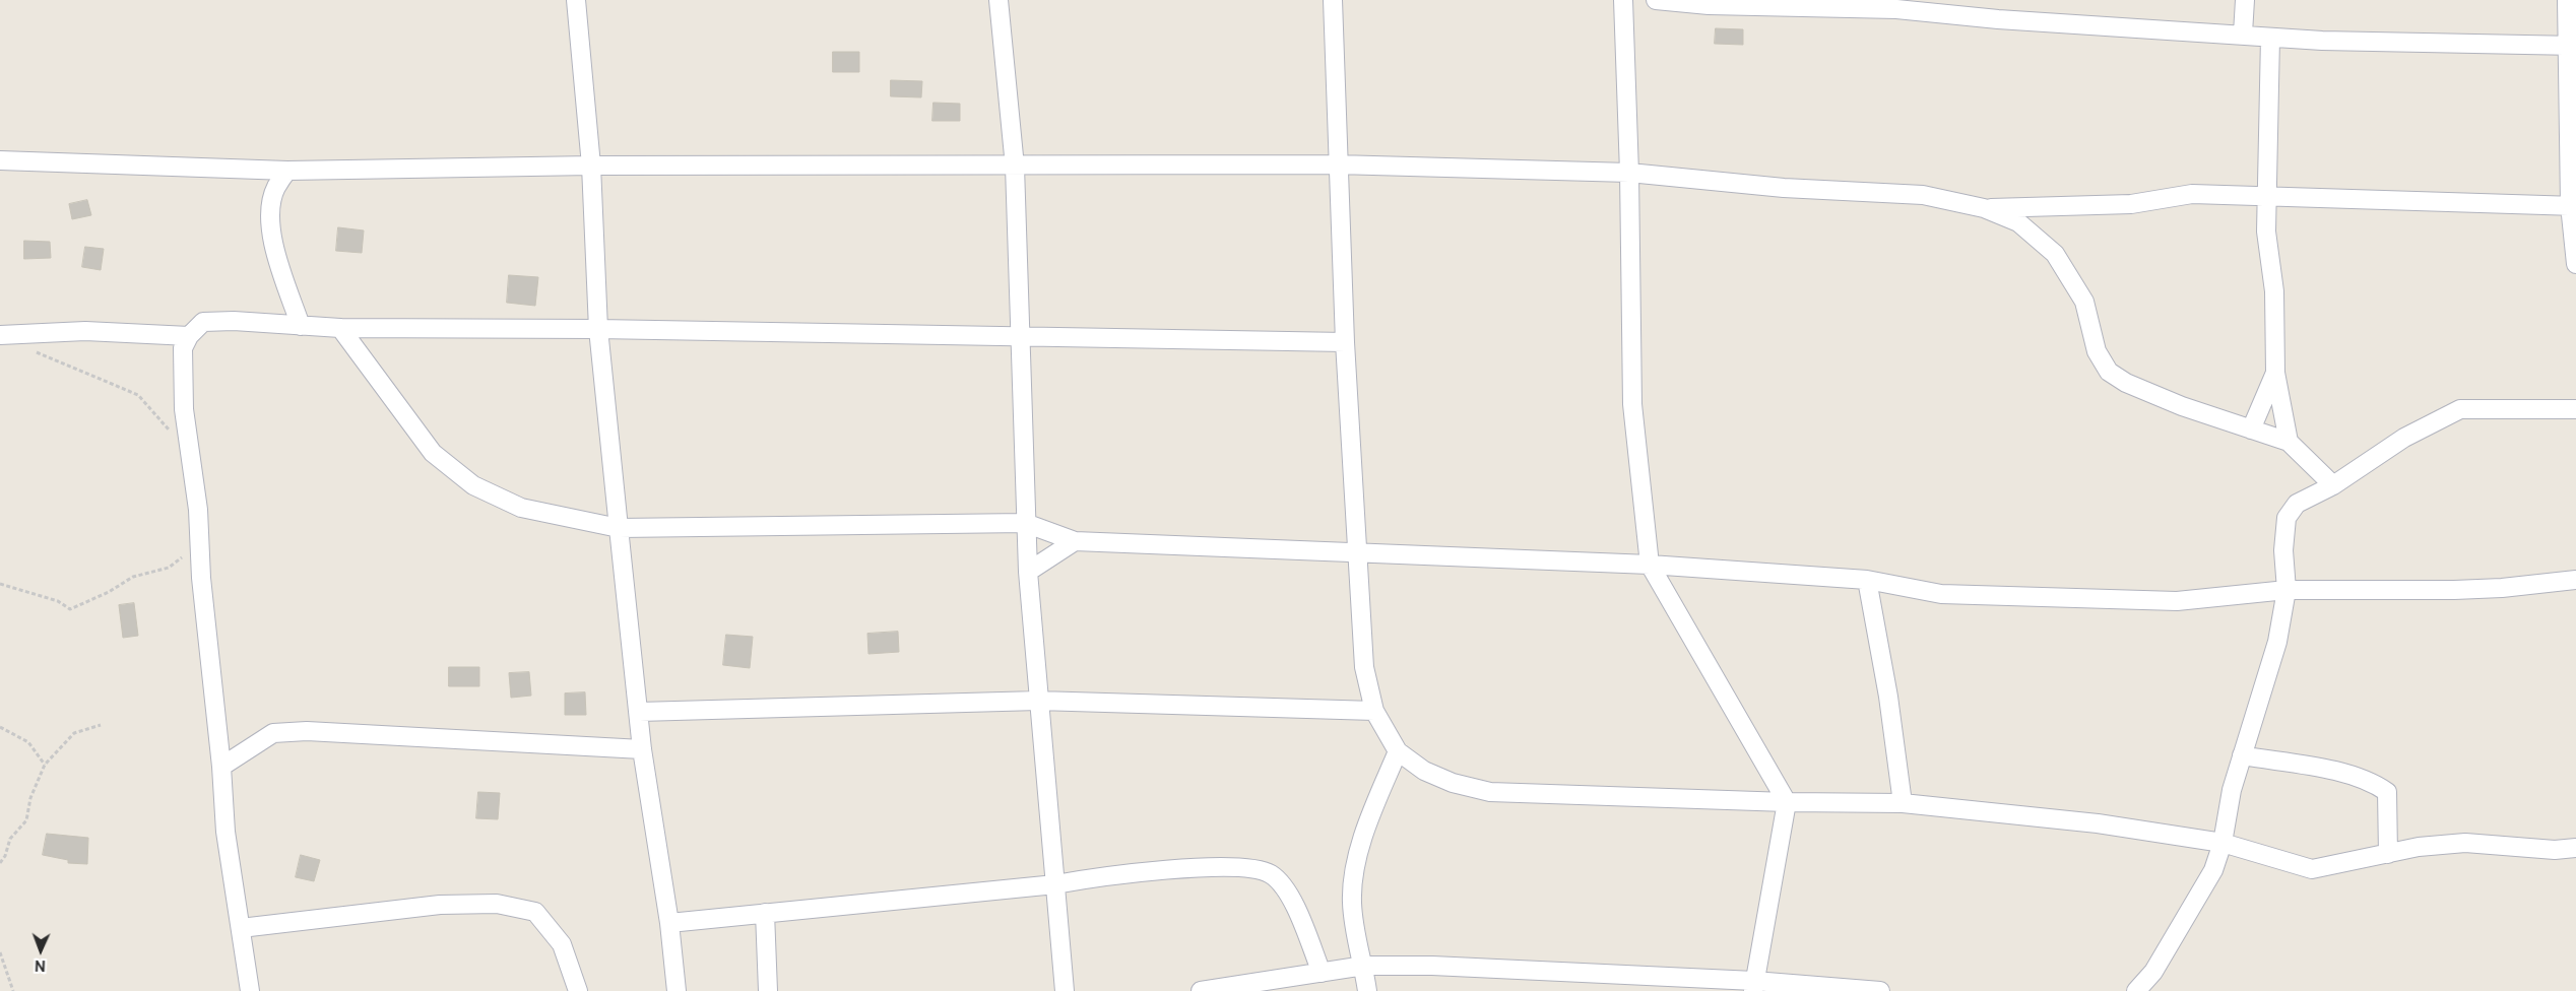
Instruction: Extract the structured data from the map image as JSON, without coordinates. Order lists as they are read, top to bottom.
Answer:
{
  "north": "bottom"
}
